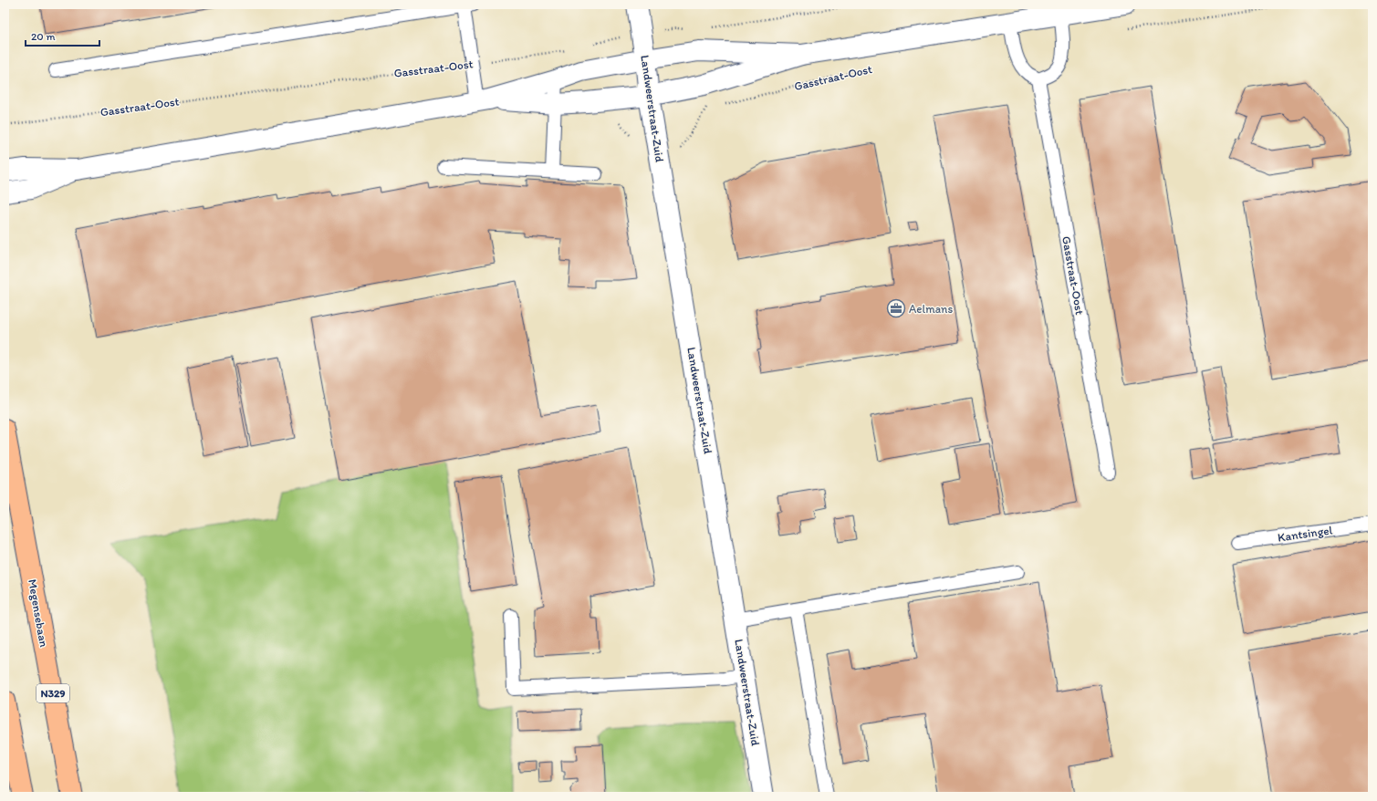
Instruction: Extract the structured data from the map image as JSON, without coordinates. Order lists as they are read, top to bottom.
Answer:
{
  "streets": {
    "main road": ["Megensebaan", "N329"],
    "street": ["Landweerstraat-Zuid"],
    "lane": ["Gasstraat-Oost", "Kantsingel"]
  },
  "places": {
    "office": ["Aelmans"]
  },
  "scale_bar": "20 m"
}
